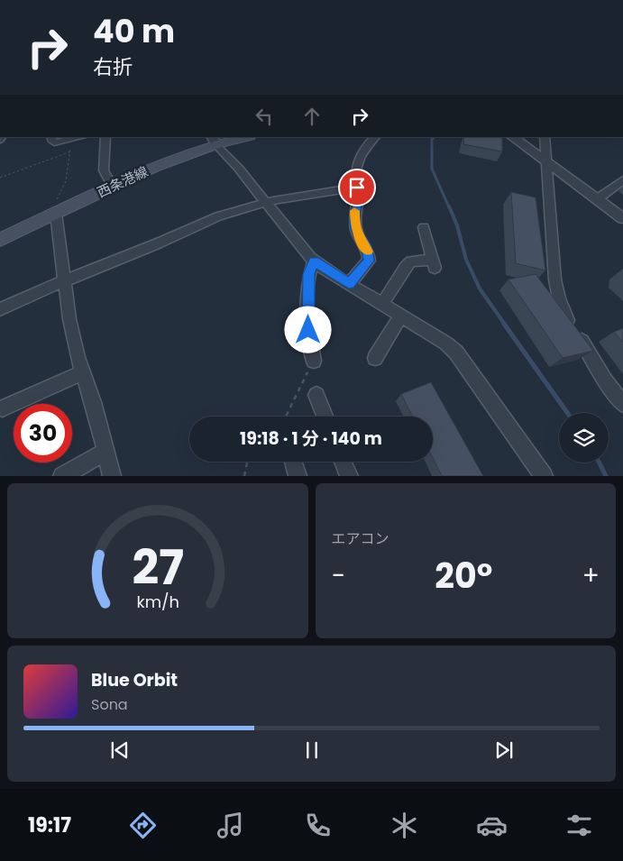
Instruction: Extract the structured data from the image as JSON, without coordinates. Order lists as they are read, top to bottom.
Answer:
{
  "streets": {
    "main road": ["西条港線"]
  },
  "page": {
    "turn": ["40 m", "右折"],
    "limit": "30",
    "trip": "19:18 · 1 分 · 140 m",
    "tile": "エアコン",
    "heat": ["−", "20°", "+"],
    "song": ["Blue Orbit", "Sona"],
    "tabs": "19:17",
    "gauge": ["27", "km/h"]
  }
}
